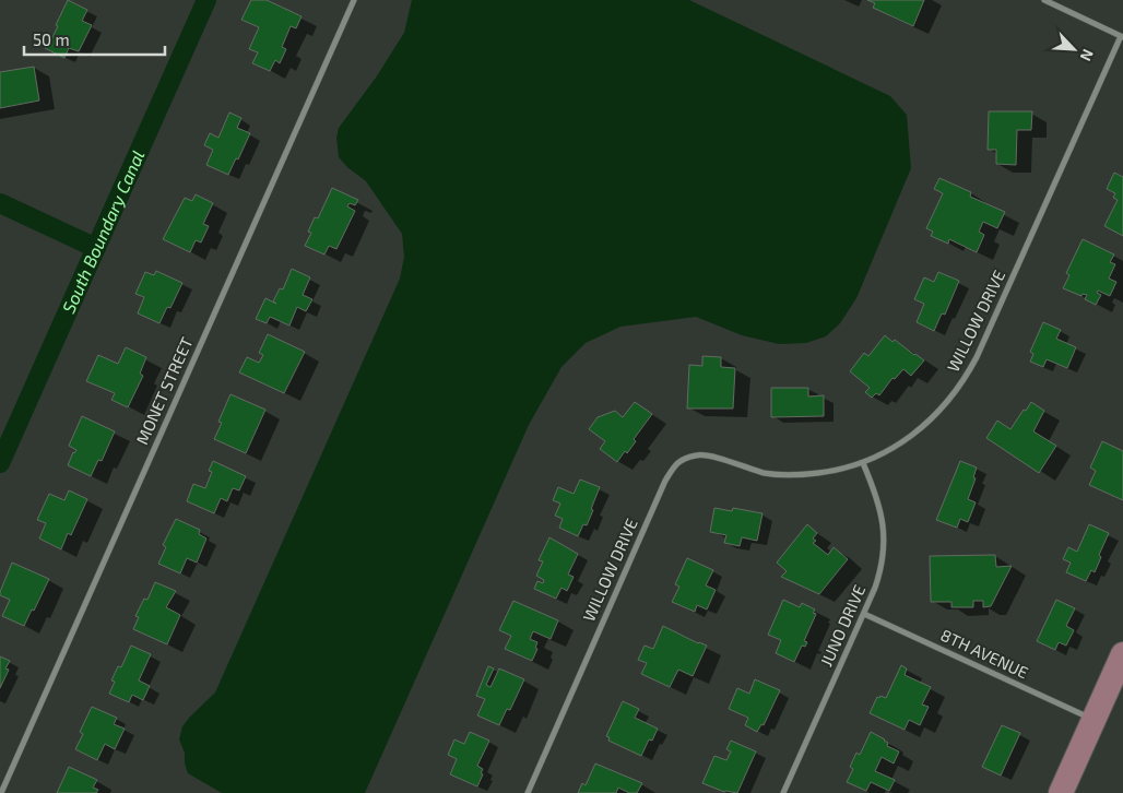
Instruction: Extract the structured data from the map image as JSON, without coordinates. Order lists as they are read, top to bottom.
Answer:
{
  "streets": {
    "street": [
      "WILLOW DRIVE",
      "MONET STREET",
      "JUNO DRIVE",
      "8TH AVENUE"
    ]
  },
  "crossings": [
    ["WILLOW DRIVE", "JUNO DRIVE"],
    ["JUNO DRIVE", "8TH AVENUE"]
  ],
  "water": ["South Boundary Canal"],
  "scale_bar": "50 m",
  "north": "bottom right"
}
